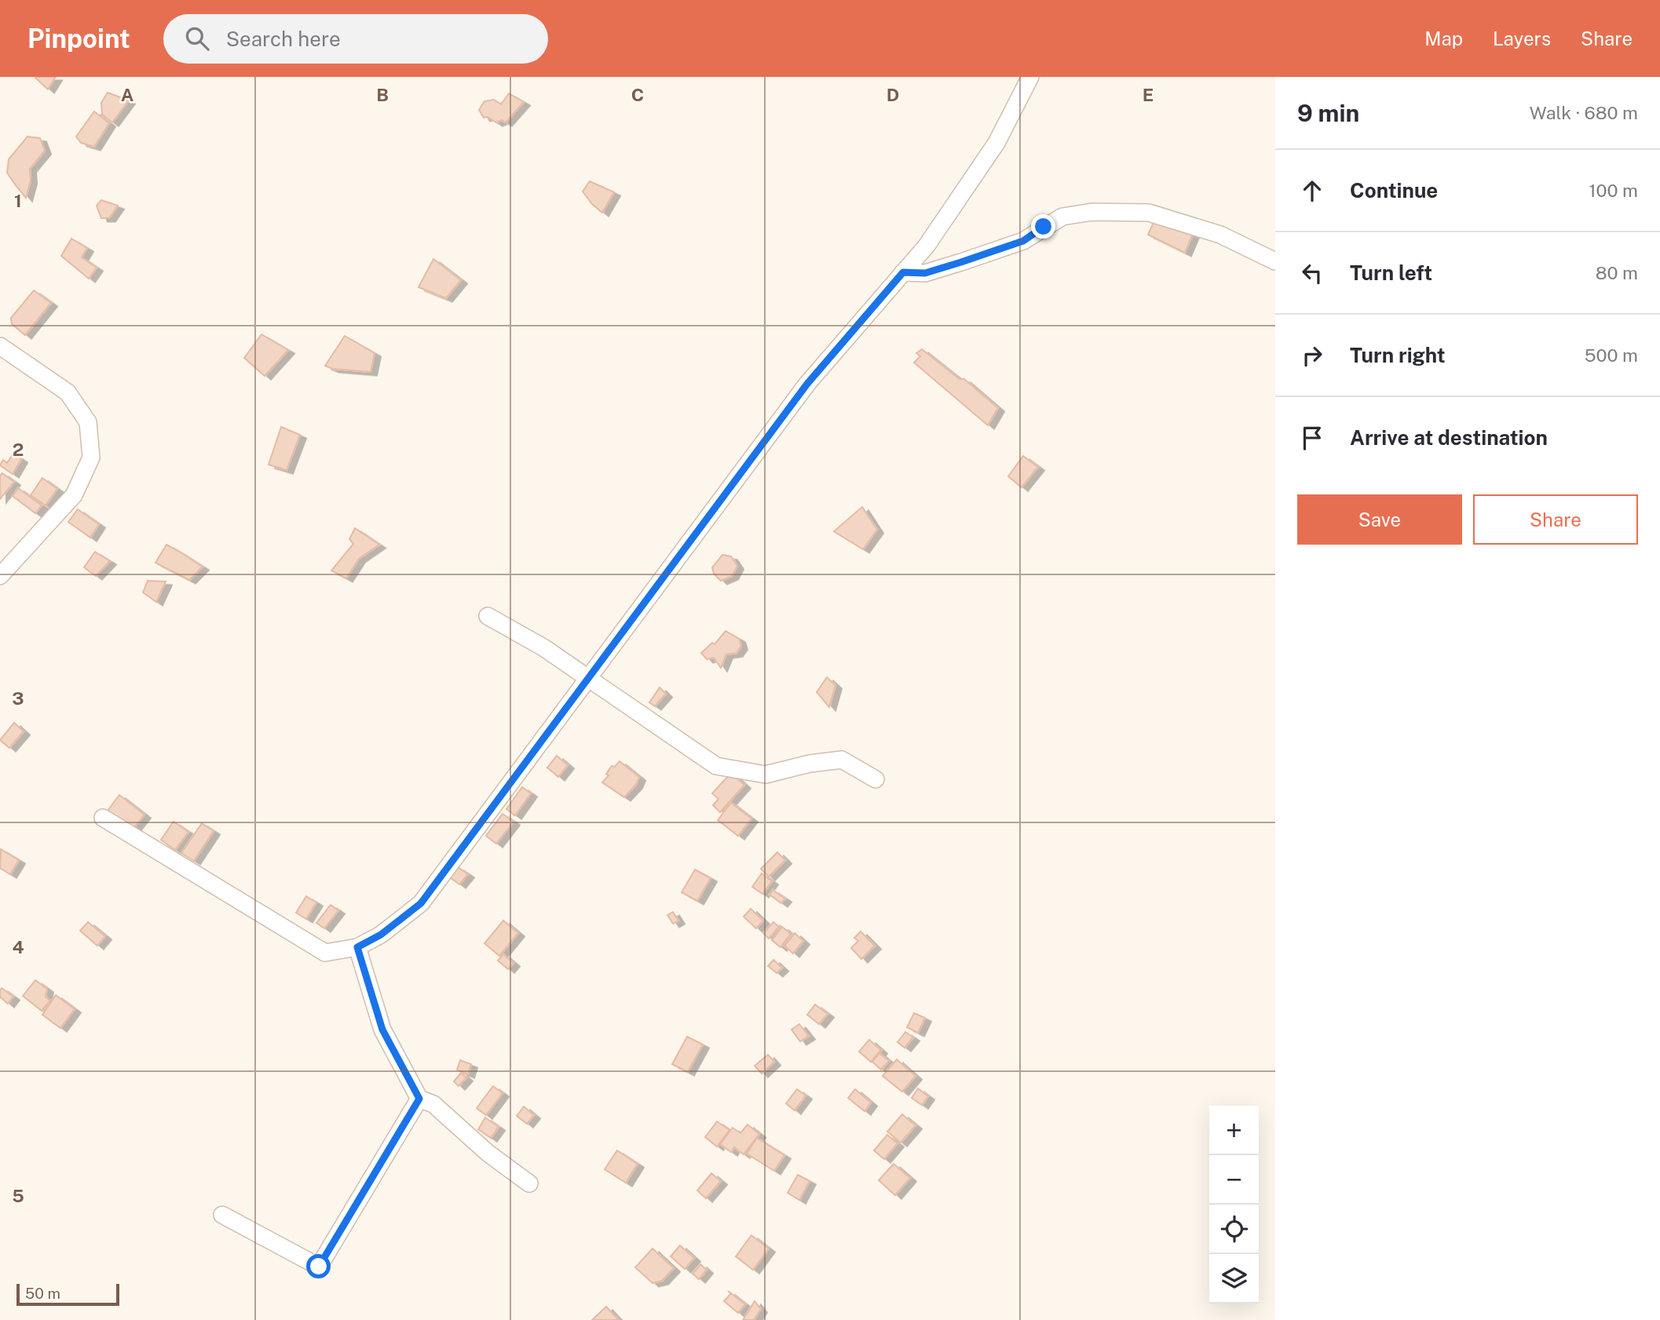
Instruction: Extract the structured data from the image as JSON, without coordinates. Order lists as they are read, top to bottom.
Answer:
{
  "scale_bar": "50 m",
  "page": {
    "header": "Pinpoint",
    "search": "Search here",
    "nav": ["Map", "Layers", "Share"],
    "heading": ["9 min", "Walk · 680 m"],
    "list": [
      ["Continue", "100 m"],
      ["Turn left", "80 m"],
      ["Turn right", "500 m"],
      "Arrive at destination"
    ],
    "buttons": ["Save", "Share"],
    "map_buttons": ["+", "−"],
    "scale": "50 m"
  },
  "grid": {
    "columns": [
      "A",
      "B",
      "C",
      "D",
      "E"
    ],
    "rows": [
      "1",
      "2",
      "3",
      "4",
      "5"
    ]
  }
}
